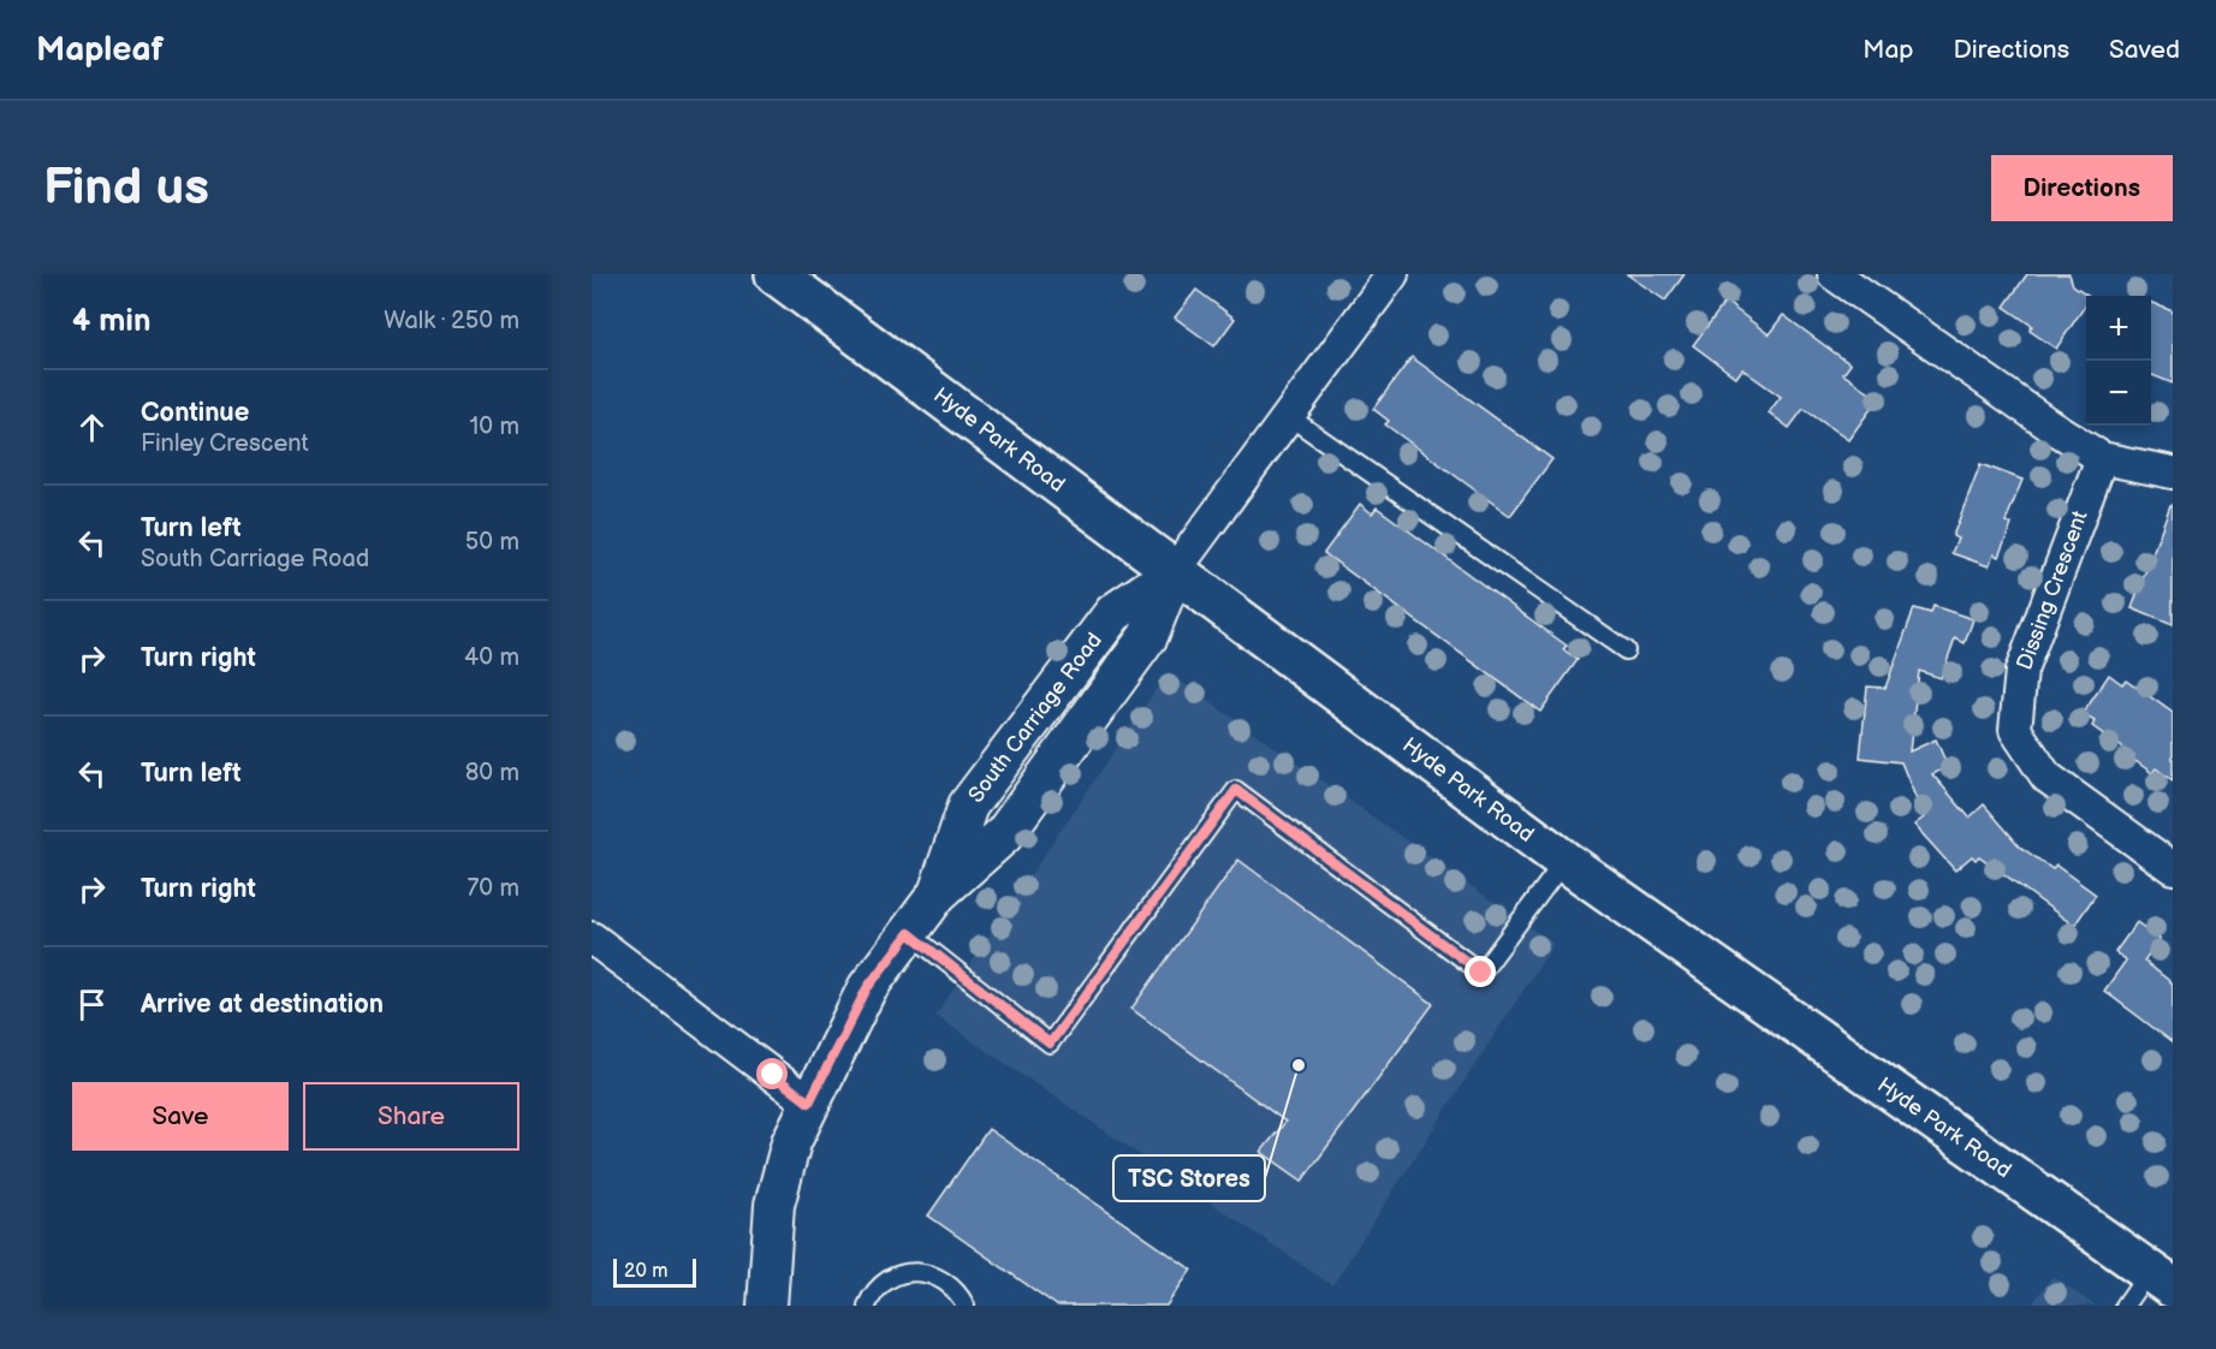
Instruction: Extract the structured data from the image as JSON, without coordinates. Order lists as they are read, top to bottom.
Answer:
{
  "streets": {
    "main road": ["Hyde Park Road"],
    "street": ["Dissing Crescent", "South Carriage Road"]
  },
  "crossings": [
    ["Hyde Park Road", "South Carriage Road"]
  ],
  "places": ["TSC Stores"],
  "scale_bar": "20 m",
  "page": {
    "header": "Mapleaf",
    "nav": ["Map", "Directions", "Saved"],
    "buttons": [
      "Directions",
      ["Save", "Share"]
    ],
    "title": "Find us",
    "heading": ["4 min", "Walk · 250 m"],
    "map_buttons": ["+", "−"],
    "list": [
      ["Continue", "Finley Crescent", "10 m"],
      ["Turn left", "South Carriage Road", "50 m"],
      ["Turn right", "40 m"],
      ["Turn left", "80 m"],
      ["Turn right", "70 m"],
      "Arrive at destination"
    ],
    "scale": "20 m"
  }
}
